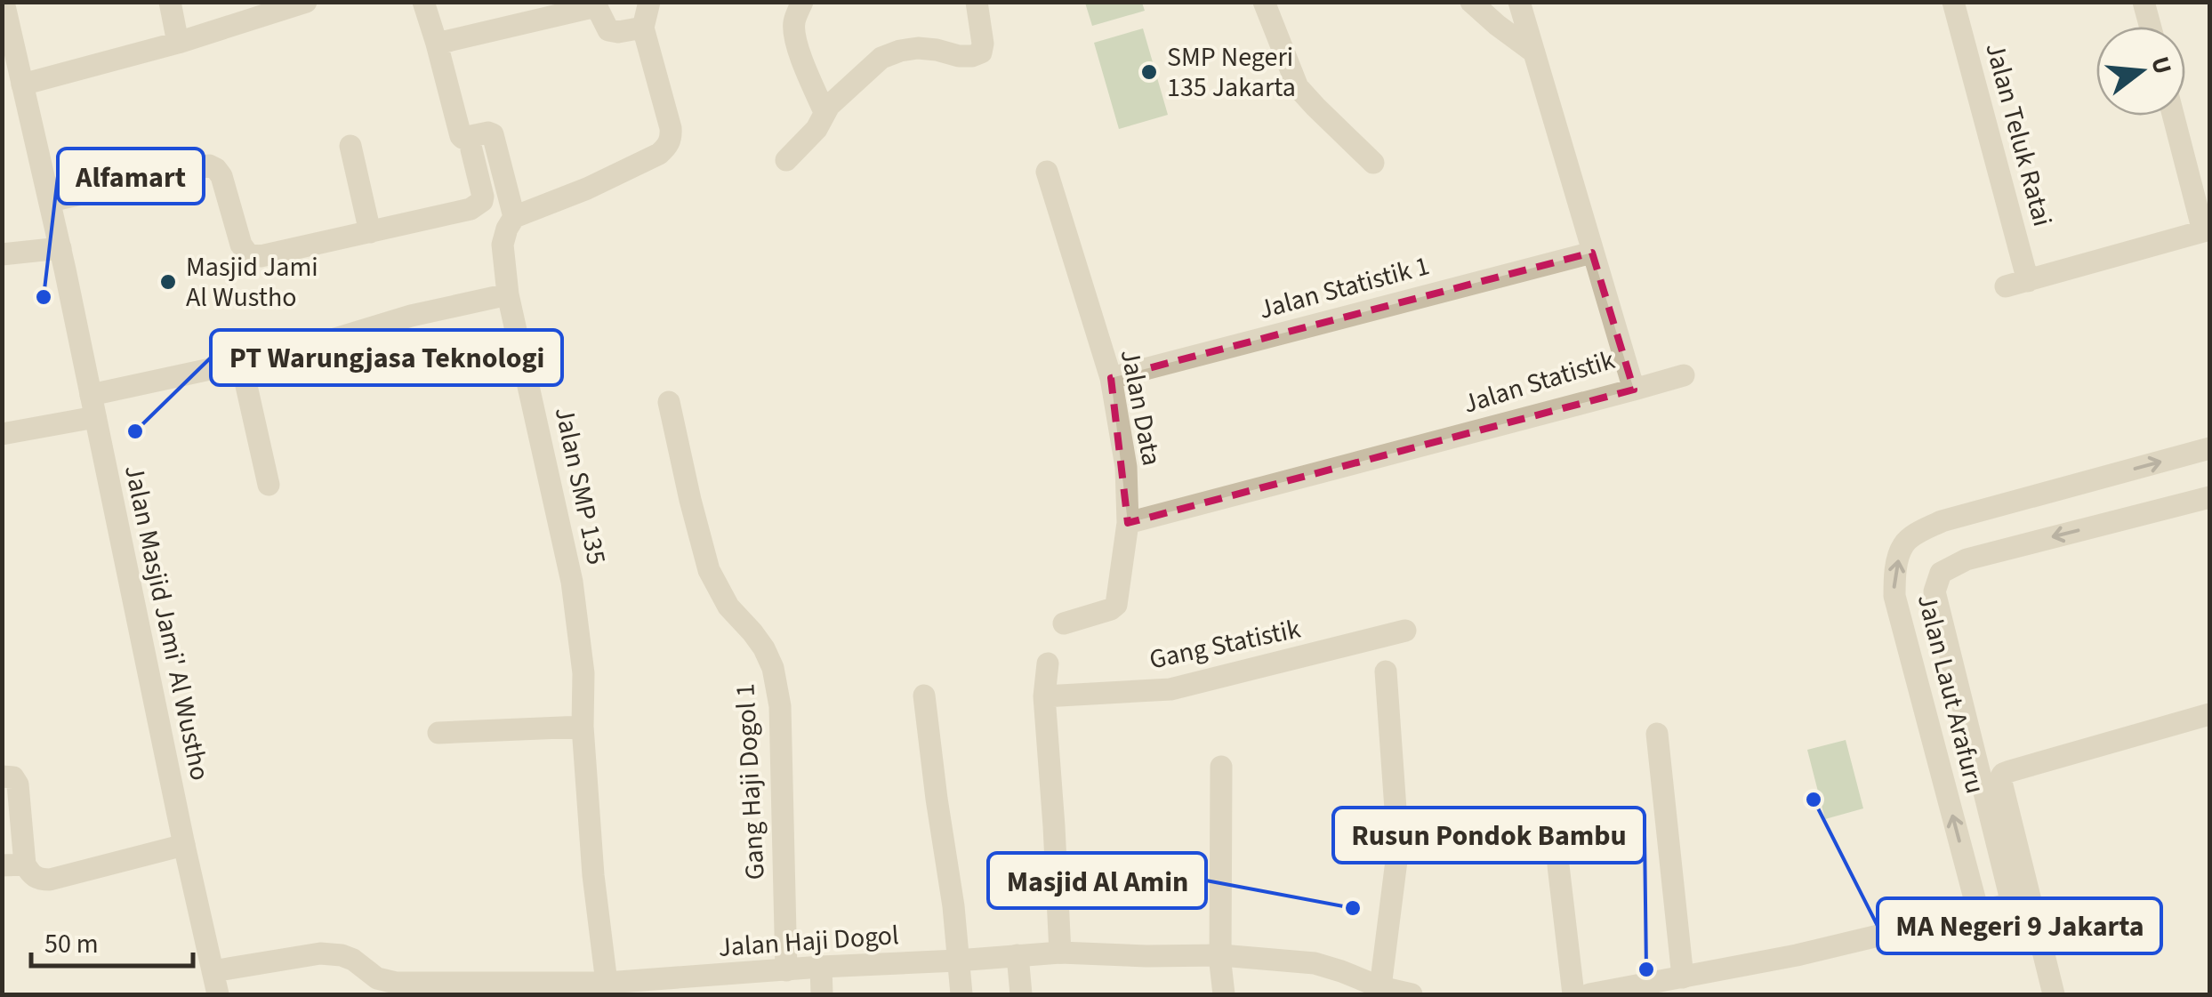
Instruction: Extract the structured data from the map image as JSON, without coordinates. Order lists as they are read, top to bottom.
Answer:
{
  "streets": {
    "street": [
      "Jalan Teluk Ratai",
      "Jalan Statistik 1",
      "Jalan Statistik",
      "Jalan Data",
      "Jalan SMP 135",
      "Jalan Masjid Jami' Al Wustho",
      "Gang Statistik",
      "Jalan Laut Arafuru",
      "Gang Haji Dogol 1",
      "Jalan Haji Dogol"
    ]
  },
  "crossings": [
    ["Jalan Statistik 1", "Jalan Statistik"],
    ["Jalan Statistik 1", "Jalan Data"],
    ["Jalan Statistik", "Jalan Data"],
    ["Jalan SMP 135", "Jalan Haji Dogol"],
    ["Jalan Masjid Jami' Al Wustho", "Jalan Haji Dogol"],
    ["Gang Haji Dogol 1", "Jalan Haji Dogol"]
  ],
  "places": [
    "SMP Negeri 135 Jakarta",
    "Masjid Jami Al Wustho",
    "Alfamart",
    "PT Warungjasa Teknologi",
    "MA Negeri 9 Jakarta",
    "Masjid Al Amin",
    "Rusun Pondok Bambu"
  ],
  "scale_bar": "50 m",
  "north": "right"
}
